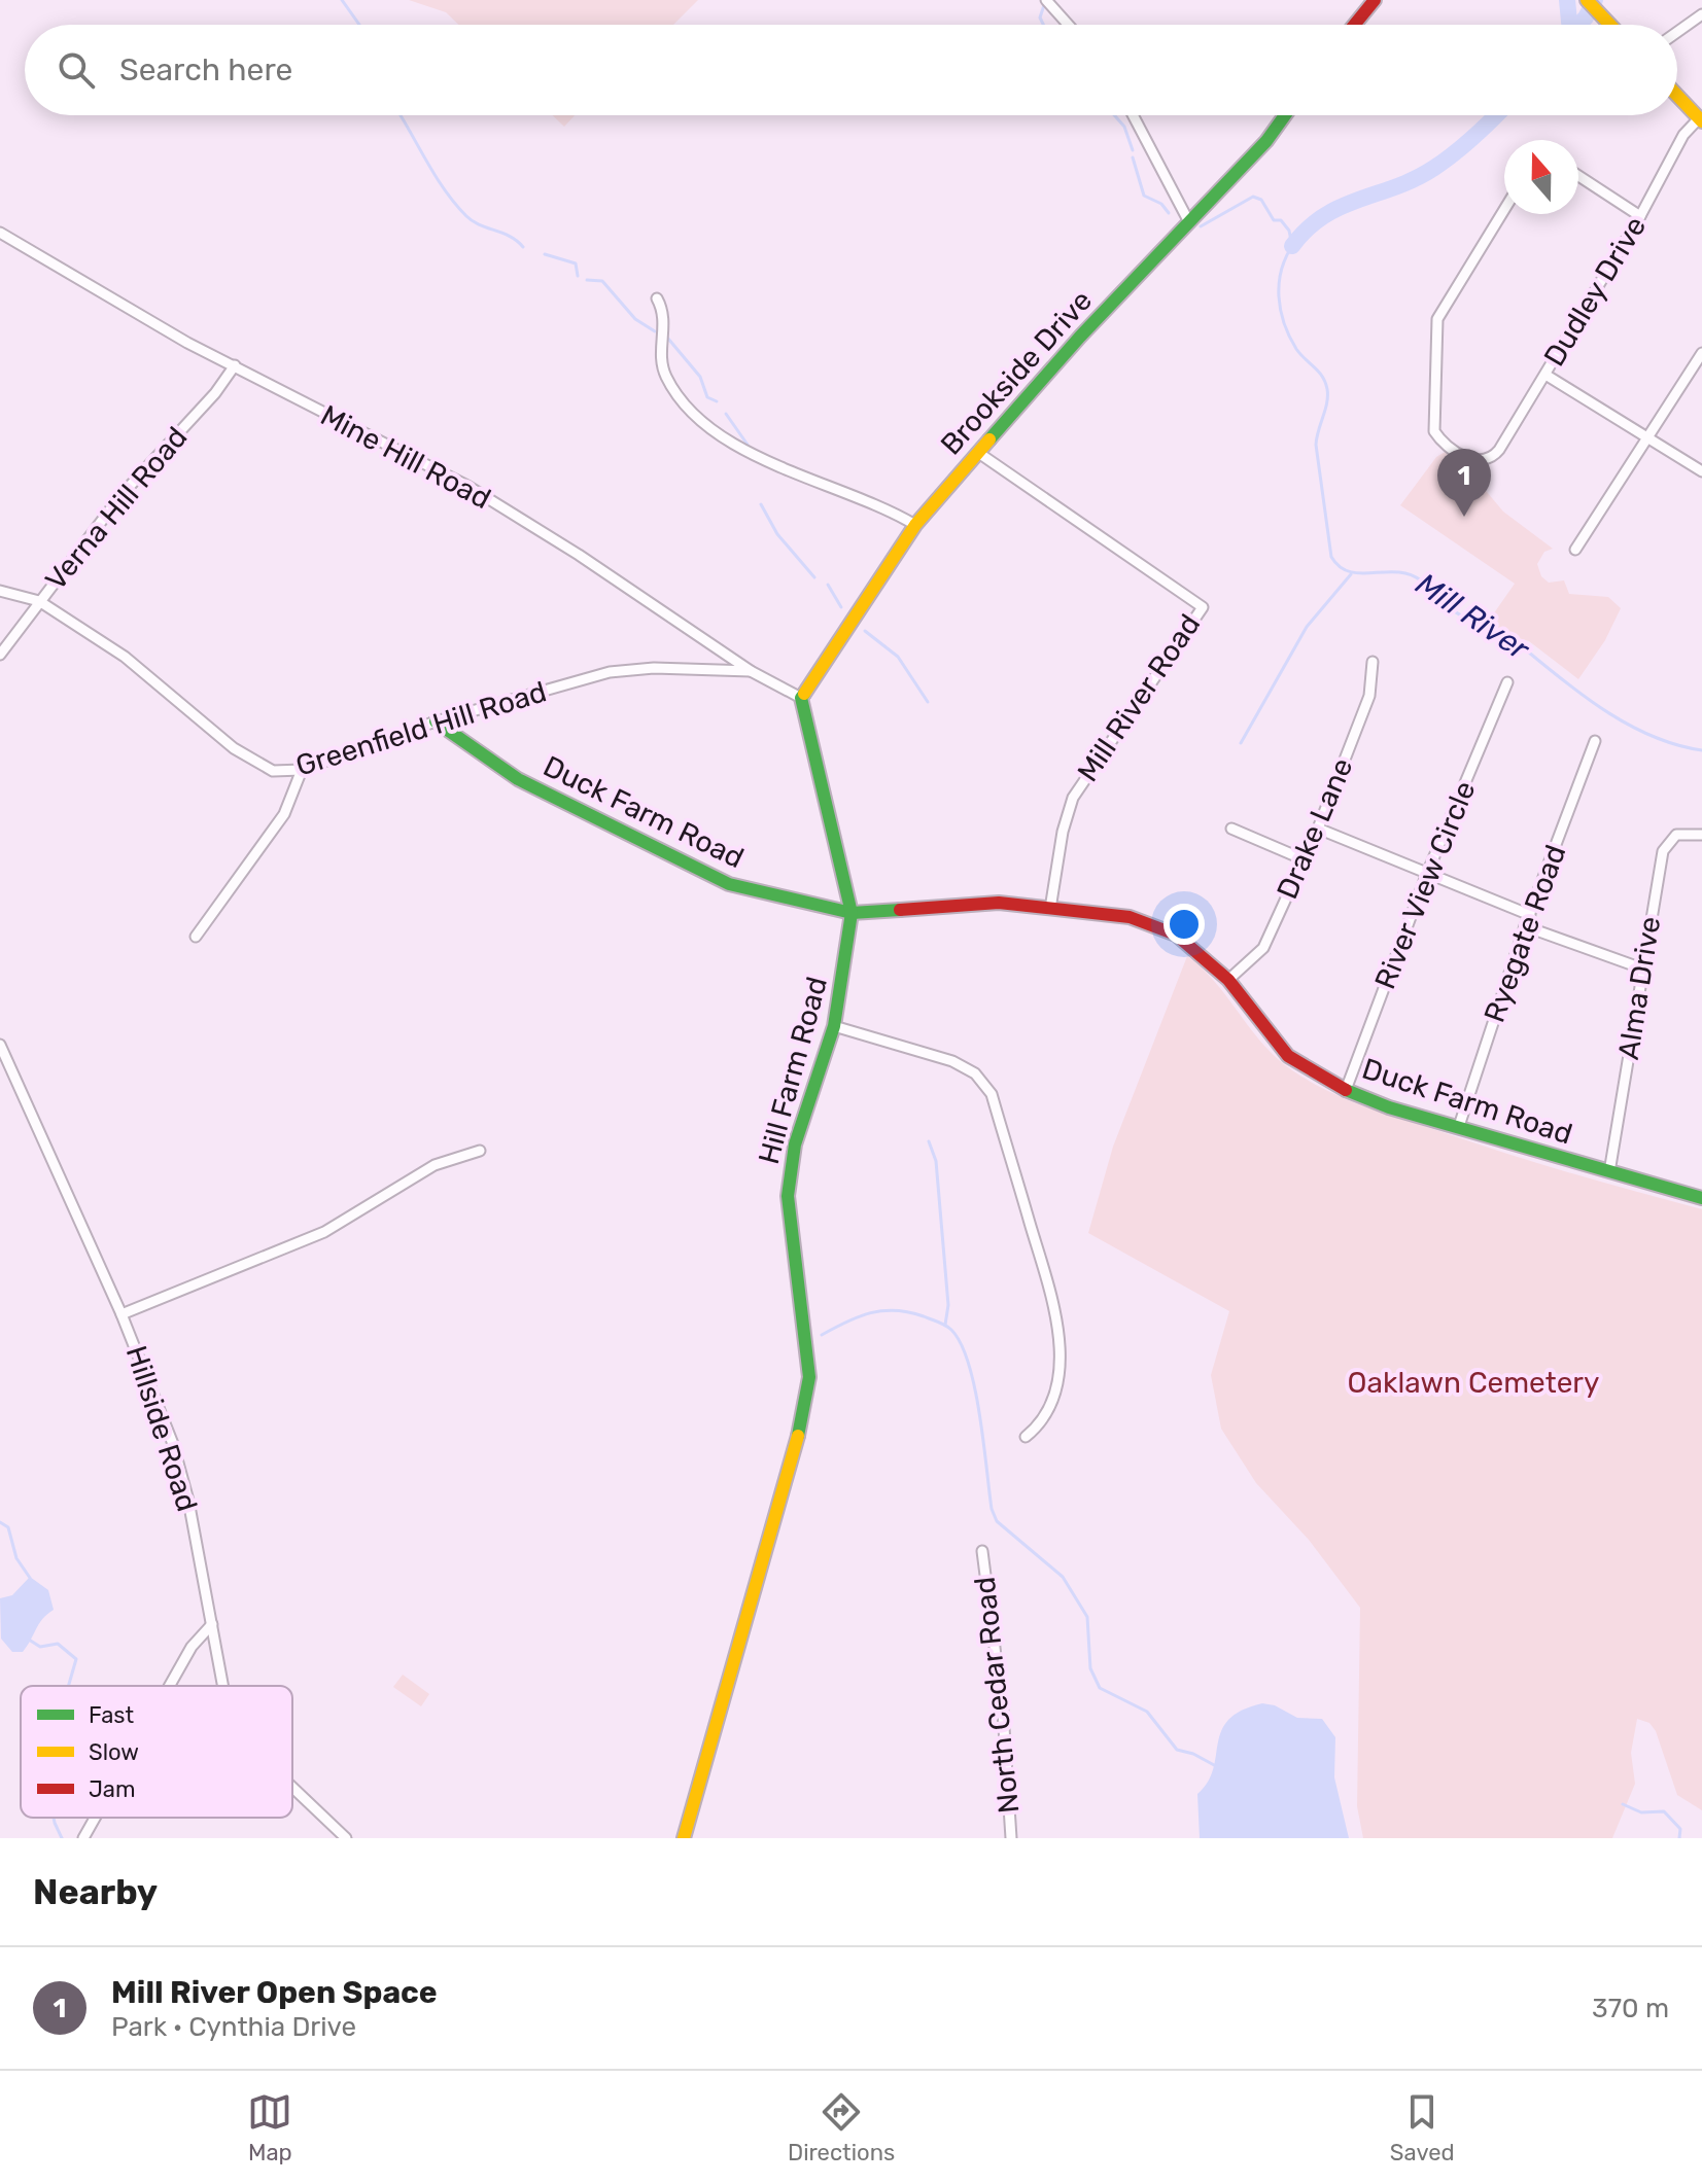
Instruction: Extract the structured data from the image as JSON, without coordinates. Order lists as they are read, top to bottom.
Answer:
{
  "streets": {
    "main road": ["Brookside Drive", "Duck Farm Road", "Hill Farm Road"],
    "street": [
      "Dudley Drive",
      "Mine Hill Road",
      "Verna Hill Road",
      "Mill River Road",
      "Greenfield Hill Road",
      "Drake Lane",
      "River View Circle",
      "Ryegate Road",
      "Alma Drive",
      "Hillside Road",
      "North Cedar Road"
    ]
  },
  "crossings": [
    ["Brookside Drive", "Mine Hill Road"],
    ["Brookside Drive", "Mill River Road"],
    ["Brookside Drive", "Hill Farm Road"],
    ["Mine Hill Road", "Verna Hill Road"],
    ["Mine Hill Road", "Greenfield Hill Road"],
    ["Mine Hill Road", "Hill Farm Road"],
    ["Verna Hill Road", "Greenfield Hill Road"],
    ["Mill River Road", "Duck Farm Road"],
    ["Greenfield Hill Road", "Duck Farm Road"],
    ["Duck Farm Road", "Drake Lane"],
    ["Duck Farm Road", "River View Circle"],
    ["Duck Farm Road", "Ryegate Road"],
    ["Duck Farm Road", "Alma Drive"],
    ["Duck Farm Road", "Hill Farm Road"]
  ],
  "water": ["Mill River"],
  "parks": ["Oaklawn Cemetery"],
  "legend": ["Fast", "Slow", "Jam"],
  "north": "top",
  "page": {
    "search": "Search here",
    "pins": "1",
    "heading": "Nearby",
    "list": [
      {
        "mark": "1",
        "name": "Mill River Open Space",
        "note": "Park · Cynthia Drive",
        "value": "370 m"
      }
    ],
    "nav": ["Map", "Directions", "Saved"]
  }
}
